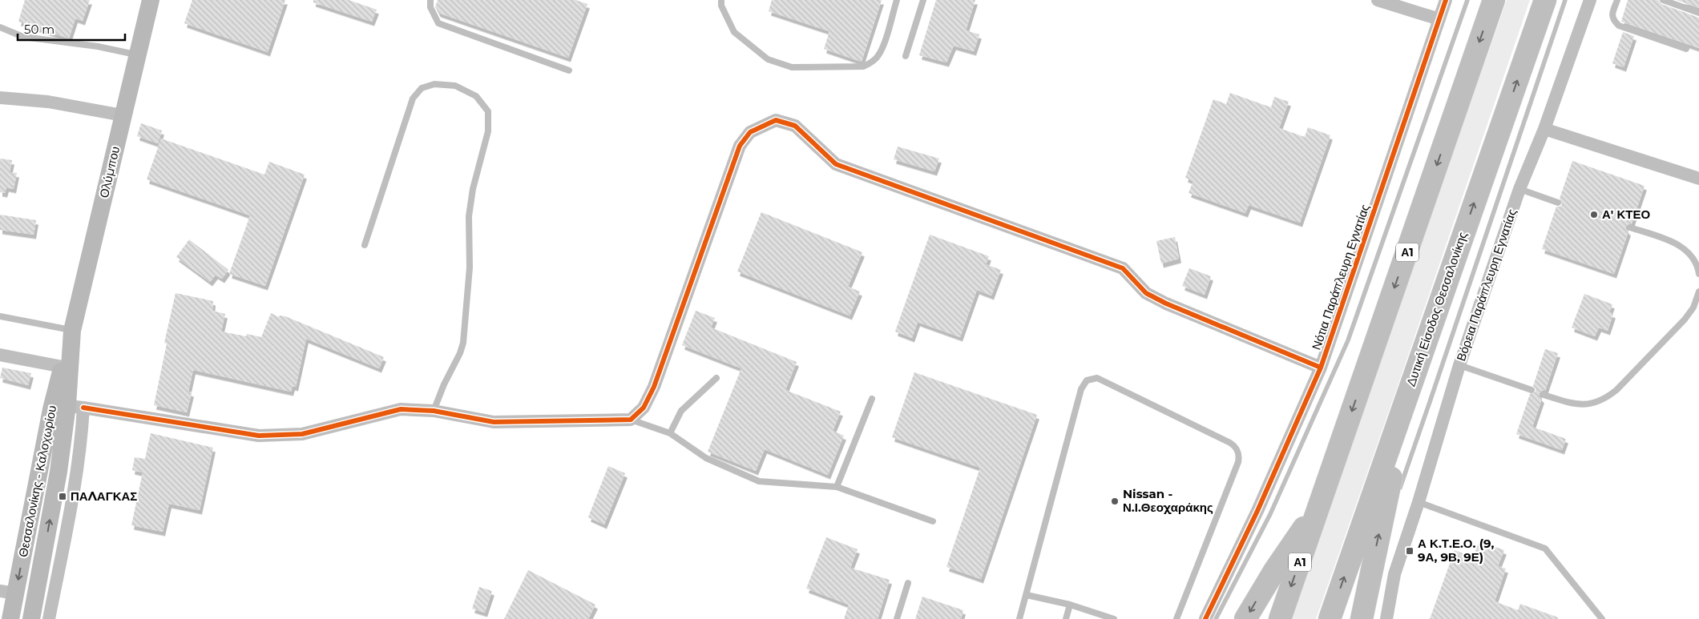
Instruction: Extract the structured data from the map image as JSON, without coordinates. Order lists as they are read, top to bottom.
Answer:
{
  "streets": {
    "highway": ["Α1", "Δυτική Είσοδος Θεσσαλονίκης"],
    "main road": ["Ολύμπου", "Θεσσαλονίκης - Καλοχωρίου"],
    "street": ["Νότια Παράπλευρη Εγνατίας", "Βόρεια Παράπλευρη Εγνατίας"]
  },
  "crossings": [
    ["Ολύμπου", "Θεσσαλονίκης - Καλοχωρίου"]
  ],
  "places": {
    "other": ["Α' ΚΤΕΟ", "Nissan - Ν.Ι.Θεοχαράκης"],
    "transit": ["ΠΑΛΑΓΚΑΣ", "Α Κ.Τ.Ε.Ο. (9, 9Α, 9Β, 9Ε)"]
  },
  "scale_bar": "50 m"
}
